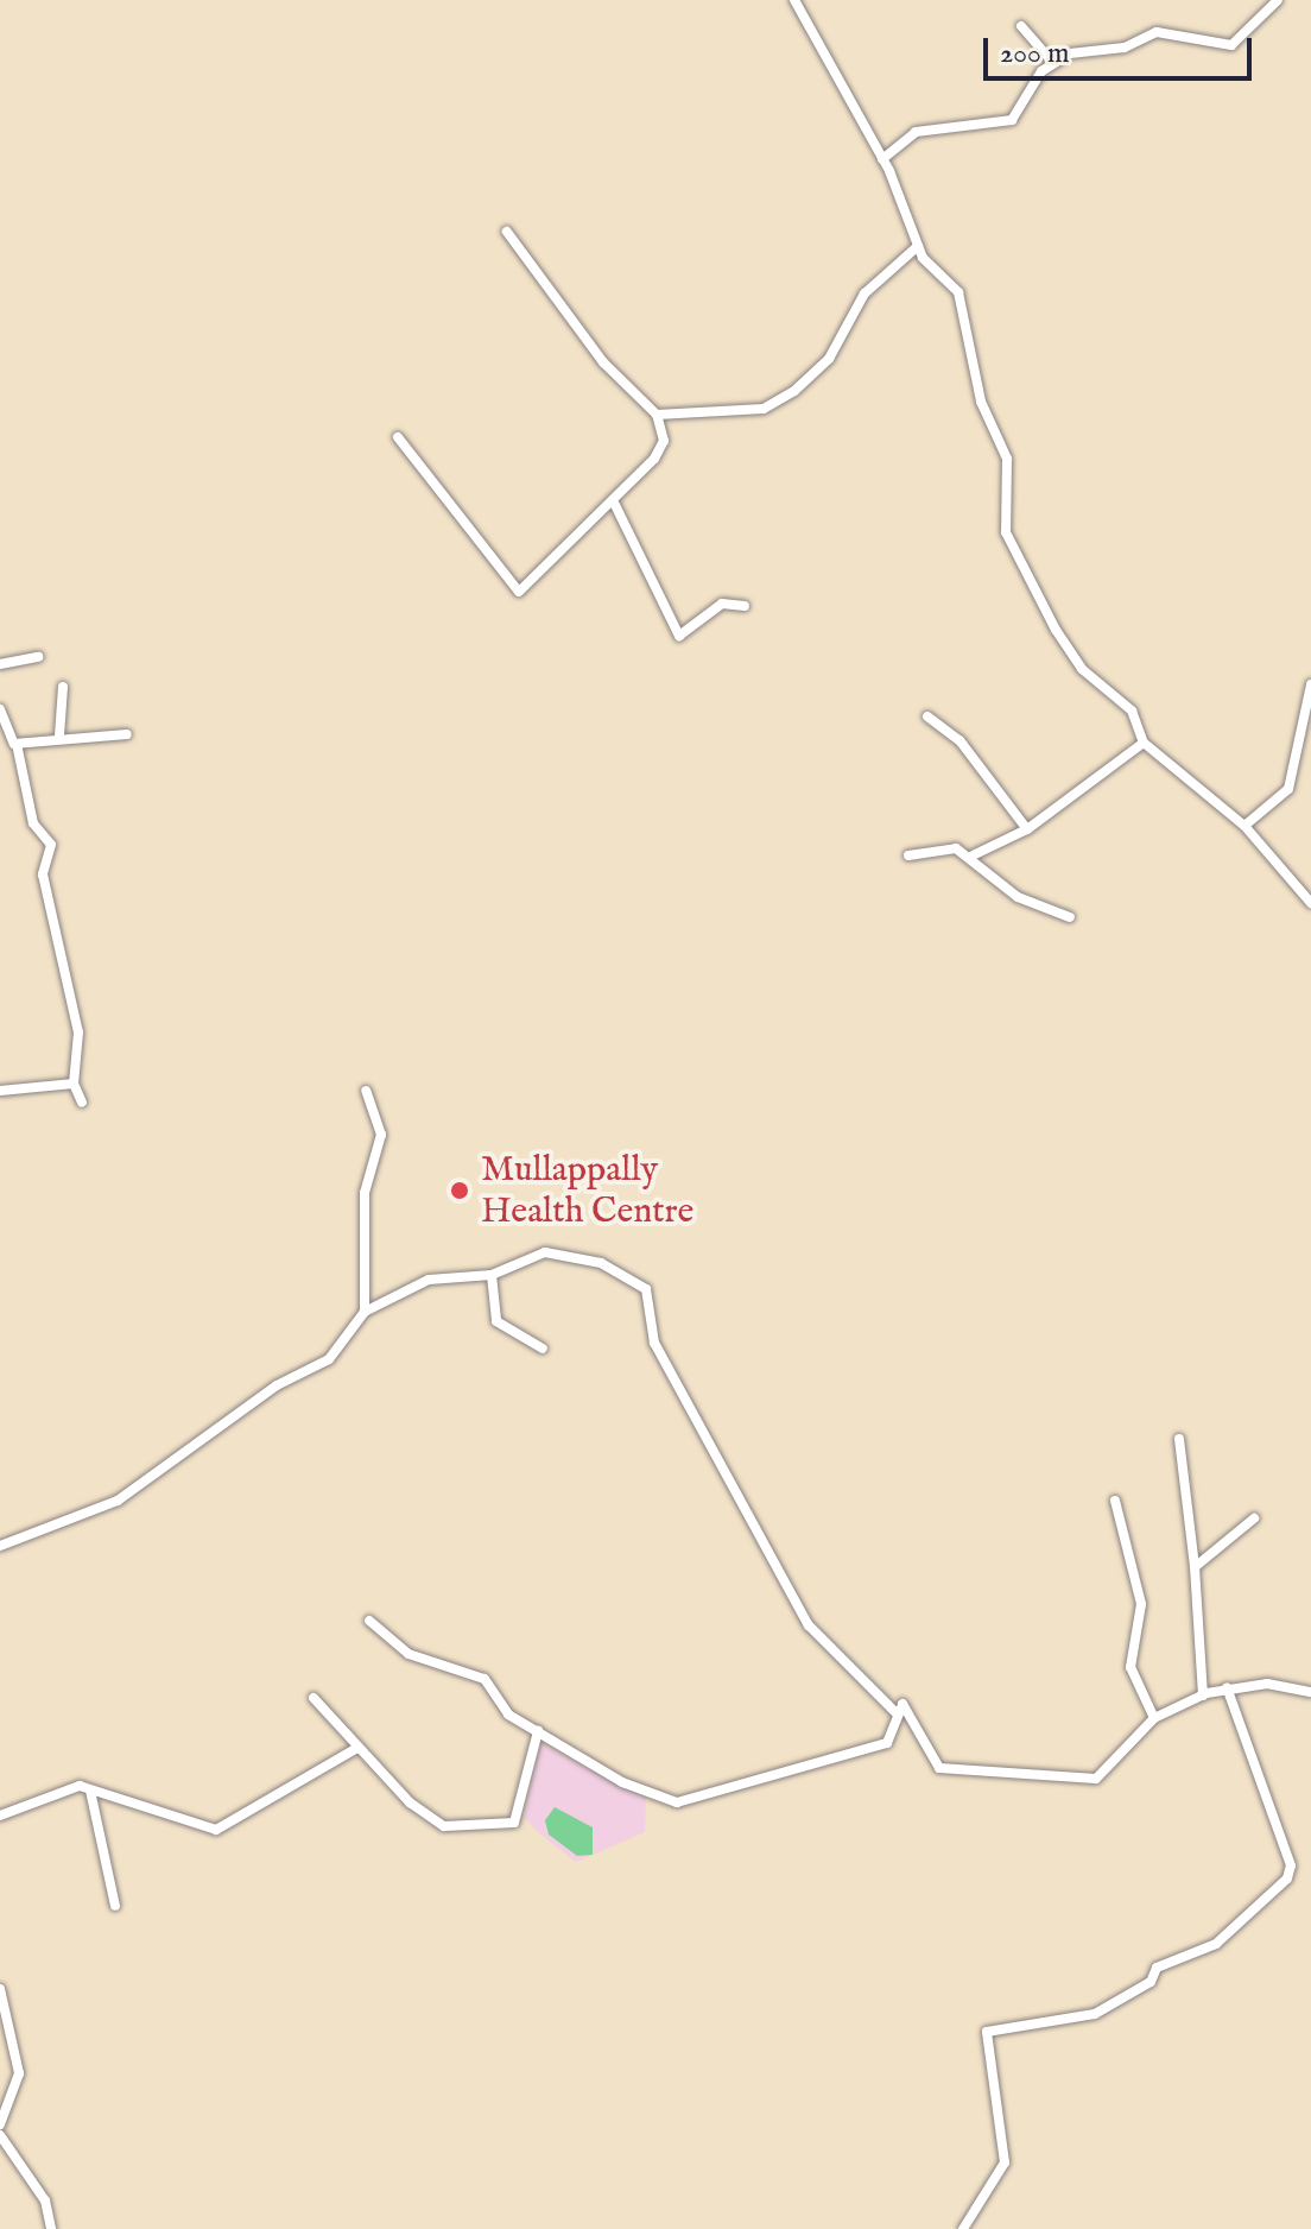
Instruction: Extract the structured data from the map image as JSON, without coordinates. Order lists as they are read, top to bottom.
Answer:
{
  "places": ["Mullappally Health Centre"],
  "scale_bar": "200 m"
}
